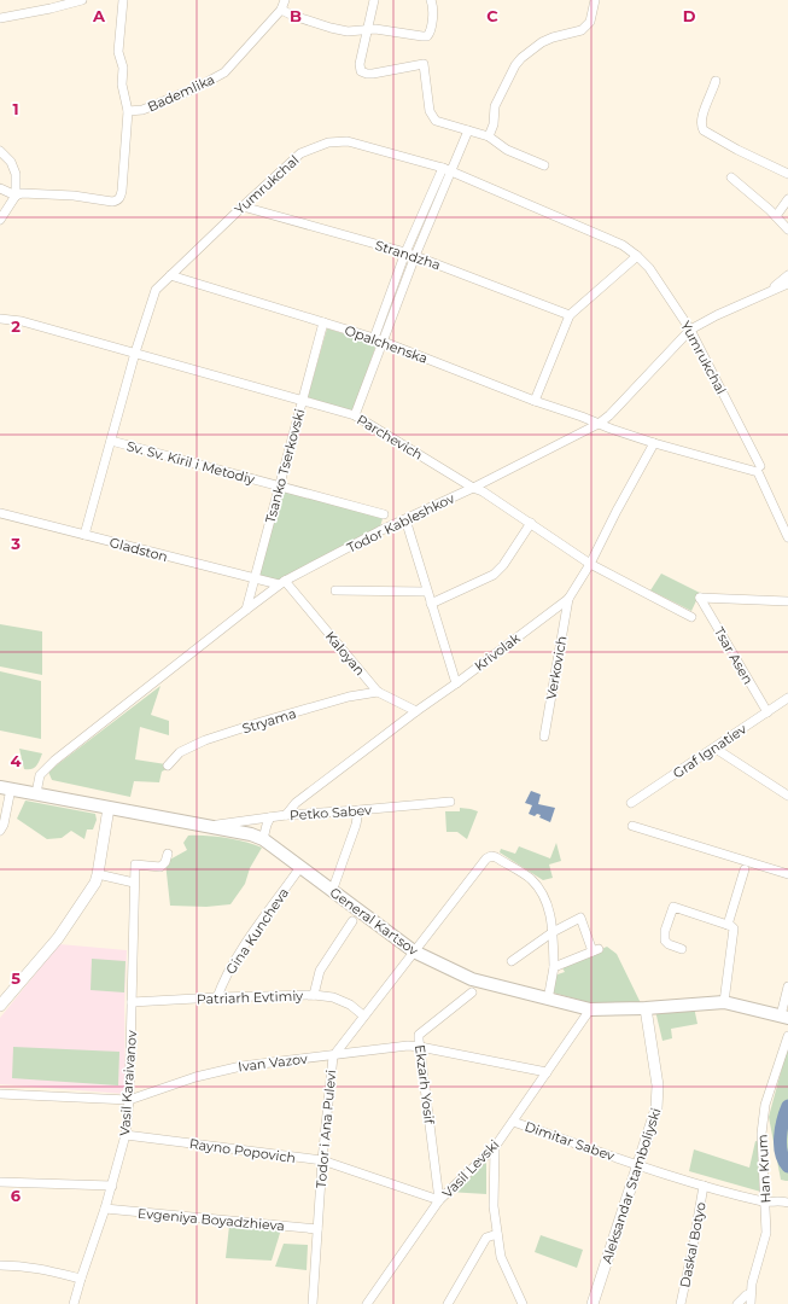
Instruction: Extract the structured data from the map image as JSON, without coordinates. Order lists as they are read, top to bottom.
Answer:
{
  "streets": {
    "main road": ["General Kartsov"],
    "street": [
      "Bademlika",
      "Yumrukchal",
      "Strandzha",
      "Opalchenska",
      "Parchevich",
      "Sv. Sv. Kiril i Metodiy",
      "Tsanko Tserkovski",
      "Todor Kableshkov",
      "Gladston",
      "Krivolak",
      "Kaloyan",
      "Tsar Asen",
      "Verkovich",
      "Stryama",
      "Graf Ignatiev",
      "Petko Sabev",
      "Gina Kuncheva",
      "Patriarh Evtimiy",
      "Ivan Vazov",
      "Vasil Karaivanov",
      "Ekzarh Yosif",
      "Todor i Ana Pulevi",
      "Dimitar Sabev",
      "Rayno Popovich",
      "Vasil Levski",
      "Han Krum",
      "Aleksandar Stamboliyski",
      "Evgeniya Boyadzhieva",
      "Daskal Botyo"
    ]
  },
  "crossings": [
    ["Yumrukchal", "Strandzha"],
    ["Yumrukchal", "Opalchenska"],
    ["Yumrukchal", "Parchevich"],
    ["Yumrukchal", "Sv. Sv. Kiril i Metodiy"],
    ["Yumrukchal", "Todor Kableshkov"],
    ["Yumrukchal", "Gladston"],
    ["Opalchenska", "Tsanko Tserkovski"],
    ["Opalchenska", "Todor Kableshkov"],
    ["Opalchenska", "Krivolak"],
    ["Parchevich", "Tsanko Tserkovski"],
    ["Parchevich", "Todor Kableshkov"],
    ["Parchevich", "Krivolak"],
    ["Sv. Sv. Kiril i Metodiy", "Tsanko Tserkovski"],
    ["Tsanko Tserkovski", "Todor Kableshkov"],
    ["Tsanko Tserkovski", "Gladston"],
    ["Todor Kableshkov", "Gladston"],
    ["Todor Kableshkov", "Kaloyan"],
    ["Todor Kableshkov", "General Kartsov"],
    ["Gladston", "Kaloyan"],
    ["Krivolak", "Kaloyan"],
    ["Krivolak", "Verkovich"],
    ["Krivolak", "Petko Sabev"],
    ["Kaloyan", "Stryama"],
    ["Tsar Asen", "Graf Ignatiev"],
    ["Petko Sabev", "General Kartsov"],
    ["General Kartsov", "Gina Kuncheva"],
    ["General Kartsov", "Todor i Ana Pulevi"],
    ["General Kartsov", "Vasil Levski"],
    ["General Kartsov", "Aleksandar Stamboliyski"],
    ["Gina Kuncheva", "Patriarh Evtimiy"],
    ["Patriarh Evtimiy", "Vasil Karaivanov"],
    ["Patriarh Evtimiy", "Todor i Ana Pulevi"],
    ["Ivan Vazov", "Vasil Karaivanov"],
    ["Ivan Vazov", "Ekzarh Yosif"],
    ["Ivan Vazov", "Todor i Ana Pulevi"],
    ["Ivan Vazov", "Vasil Levski"],
    ["Vasil Karaivanov", "Rayno Popovich"],
    ["Vasil Karaivanov", "Evgeniya Boyadzhieva"],
    ["Ekzarh Yosif", "Rayno Popovich"],
    ["Ekzarh Yosif", "Vasil Levski"],
    ["Todor i Ana Pulevi", "Rayno Popovich"],
    ["Todor i Ana Pulevi", "Evgeniya Boyadzhieva"],
    ["Dimitar Sabev", "Vasil Levski"],
    ["Dimitar Sabev", "Han Krum"],
    ["Dimitar Sabev", "Aleksandar Stamboliyski"],
    ["Dimitar Sabev", "Daskal Botyo"],
    ["Rayno Popovich", "Vasil Levski"]
  ],
  "grid": {
    "columns": [
      "A",
      "B",
      "C",
      "D"
    ],
    "rows": [
      "1",
      "2",
      "3",
      "4",
      "5",
      "6"
    ]
  }
}
